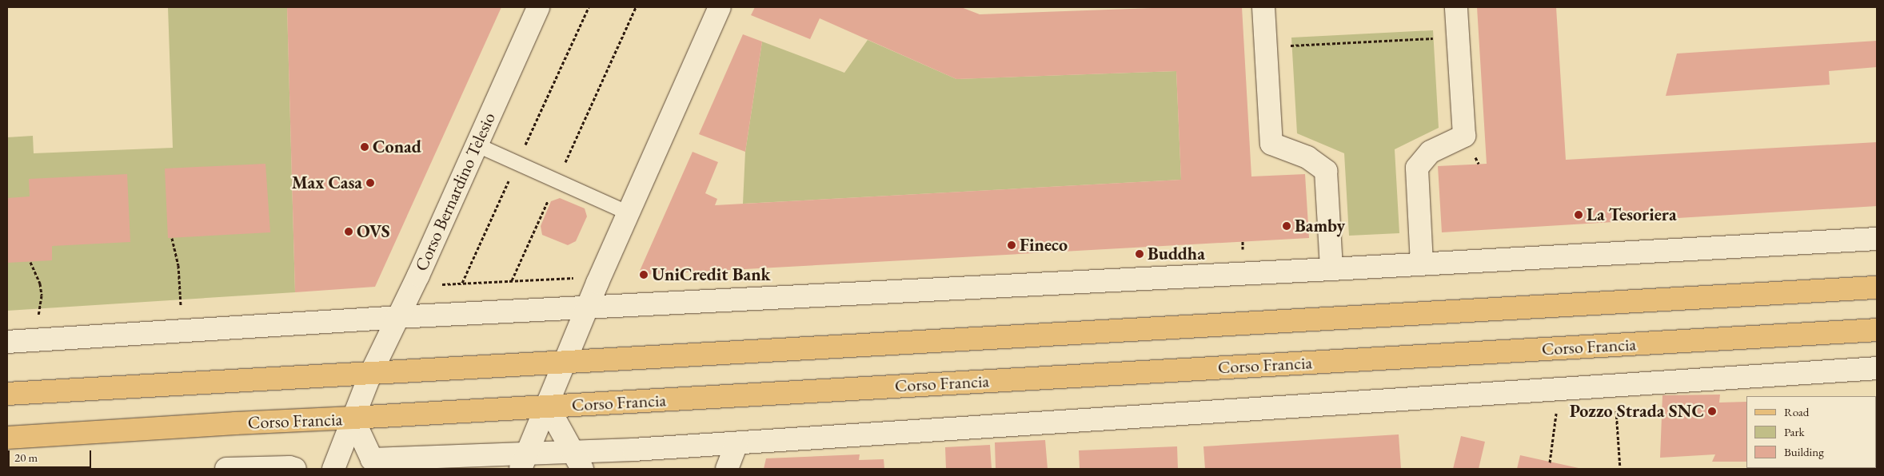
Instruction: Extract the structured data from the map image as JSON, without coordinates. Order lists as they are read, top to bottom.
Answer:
{
  "streets": {
    "main road": ["Corso Francia"],
    "street": ["Corso Bernardino Telesio"]
  },
  "crossings": [
    ["Corso Bernardino Telesio", "Corso Francia"]
  ],
  "places": [
    "Conad",
    "Max Casa",
    "La Tesoriera",
    "Bamby",
    "OVS",
    "Fineco",
    "Buddha",
    "UniCredit Bank",
    "Pozzo Strada SNC"
  ],
  "legend": ["Road", "Park", "Building"],
  "scale_bar": "20 m"
}
